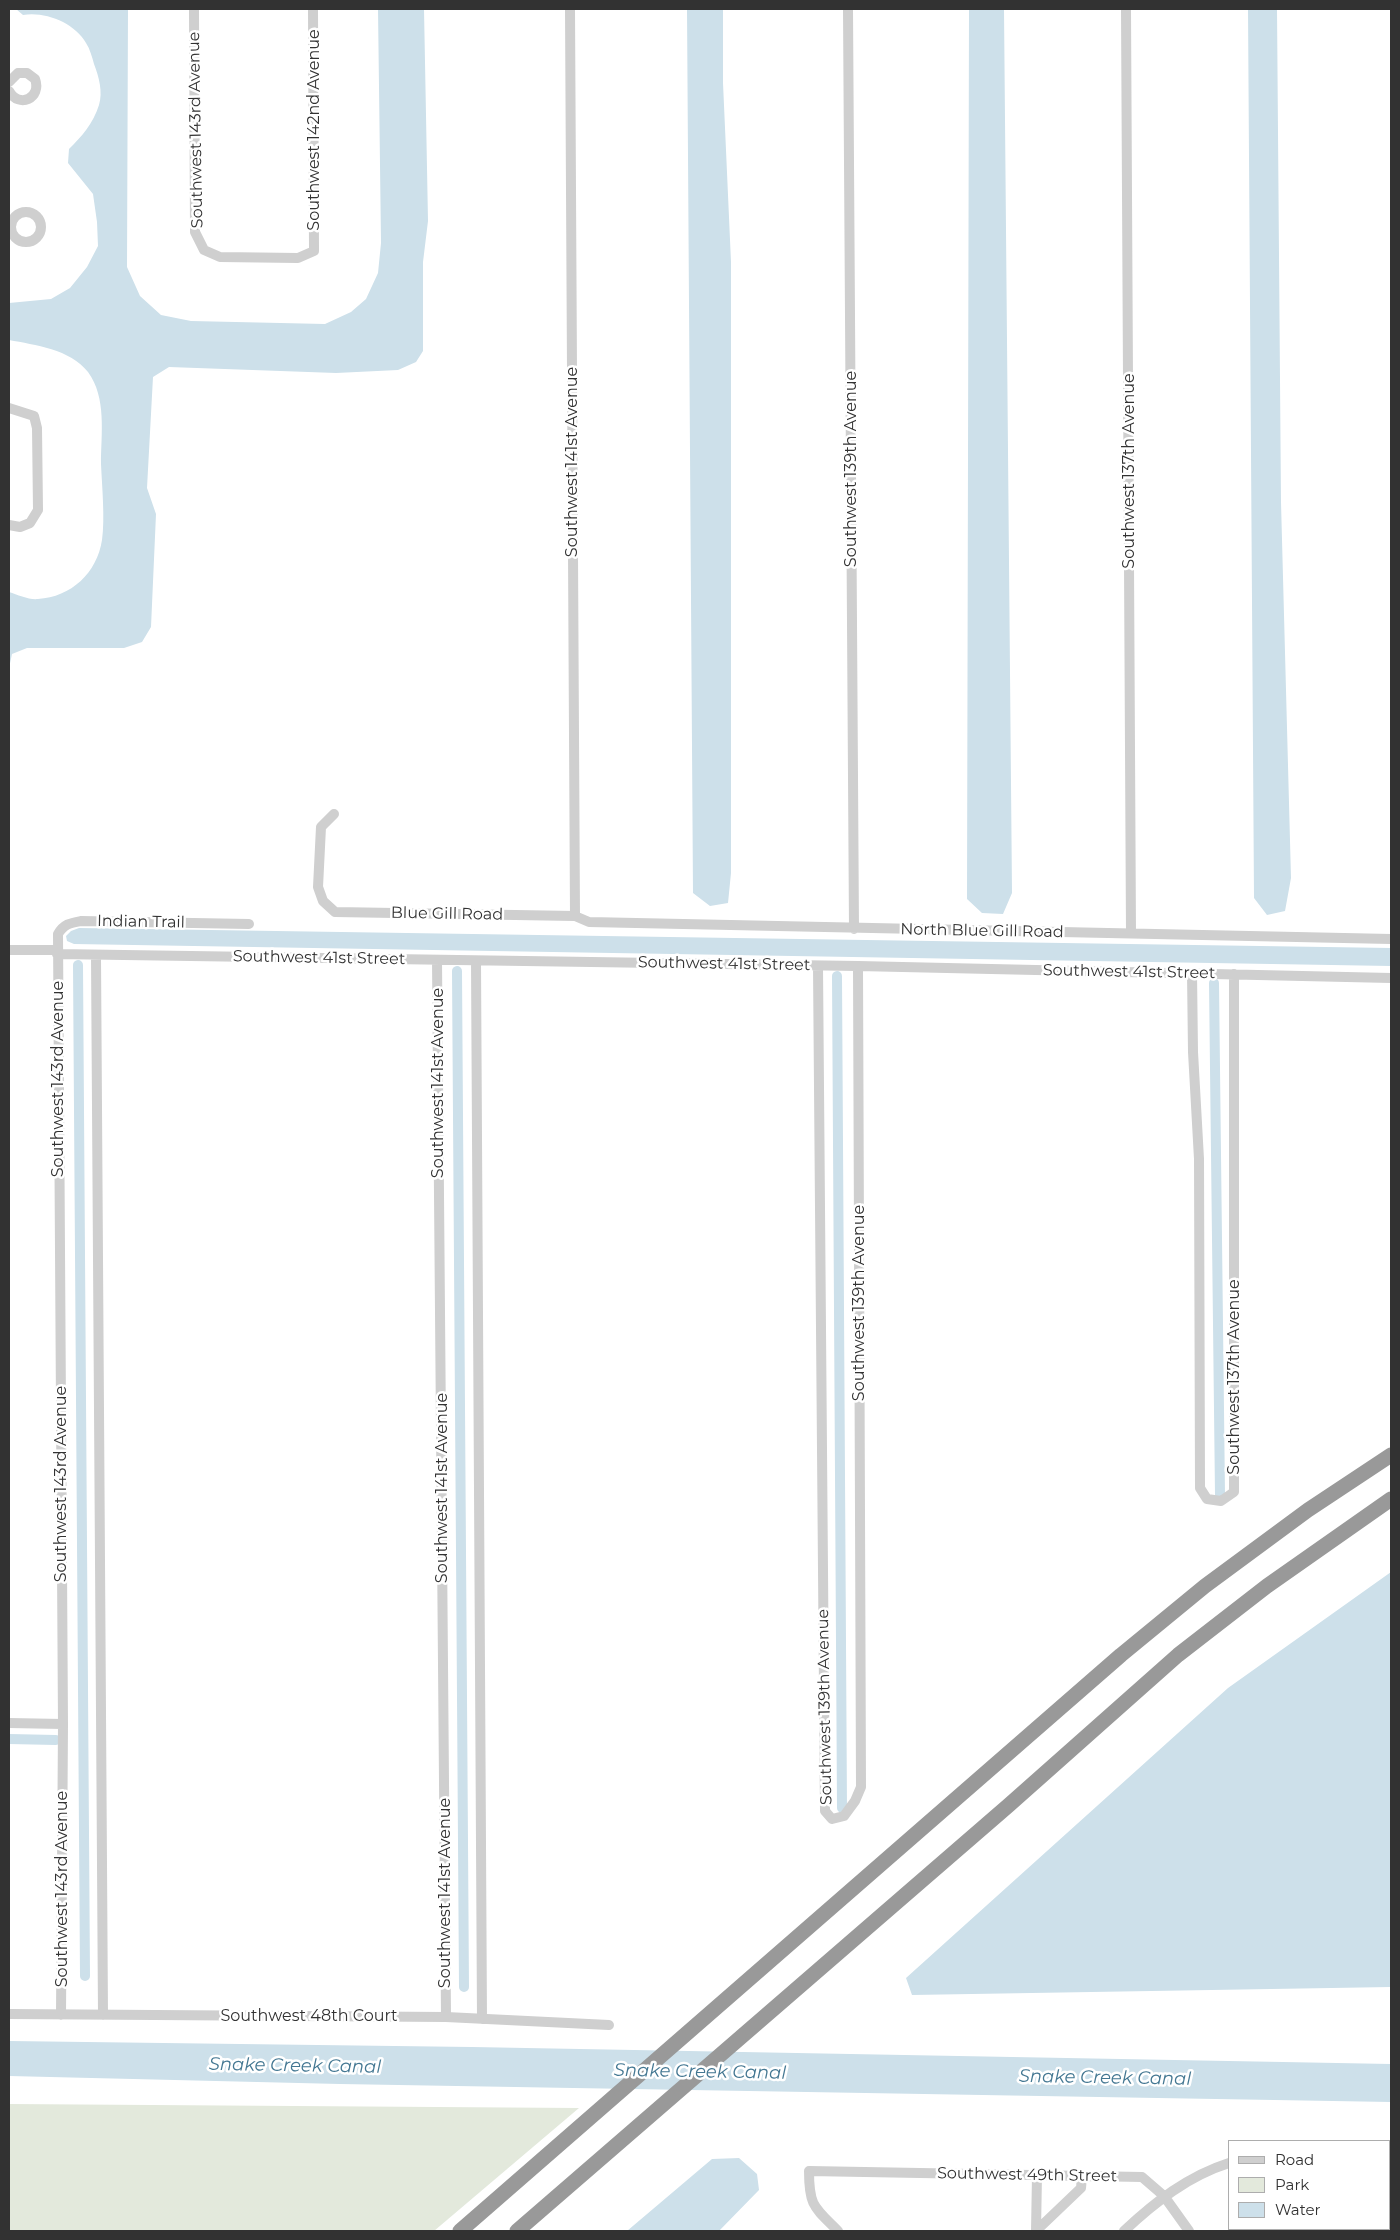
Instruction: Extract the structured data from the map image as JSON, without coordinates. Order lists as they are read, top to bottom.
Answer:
{
  "streets": {
    "street": [
      "Southwest 143rd Avenue",
      "Southwest 142nd Avenue",
      "Southwest 141st Avenue",
      "Southwest 139th Avenue",
      "Southwest 137th Avenue",
      "Blue Gill Road",
      "Indian Trail",
      "North Blue Gill Road",
      "Southwest 41st Street",
      "Southwest 48th Court",
      "Southwest 49th Street"
    ]
  },
  "crossings": [
    ["Southwest 143rd Avenue", "Southwest 142nd Avenue"],
    ["Southwest 143rd Avenue", "Indian Trail"],
    ["Southwest 143rd Avenue", "Southwest 41st Street"],
    ["Southwest 143rd Avenue", "Southwest 48th Court"],
    ["Southwest 141st Avenue", "Blue Gill Road"],
    ["Southwest 141st Avenue", "North Blue Gill Road"],
    ["Southwest 141st Avenue", "Southwest 41st Street"],
    ["Southwest 141st Avenue", "Southwest 48th Court"],
    ["Southwest 139th Avenue", "North Blue Gill Road"],
    ["Southwest 139th Avenue", "Southwest 41st Street"],
    ["Southwest 137th Avenue", "North Blue Gill Road"],
    ["Southwest 137th Avenue", "Southwest 41st Street"],
    ["Blue Gill Road", "North Blue Gill Road"],
    ["Indian Trail", "Southwest 41st Street"]
  ],
  "water": ["Snake Creek Canal"],
  "legend": ["Road", "Park", "Water"]
}
